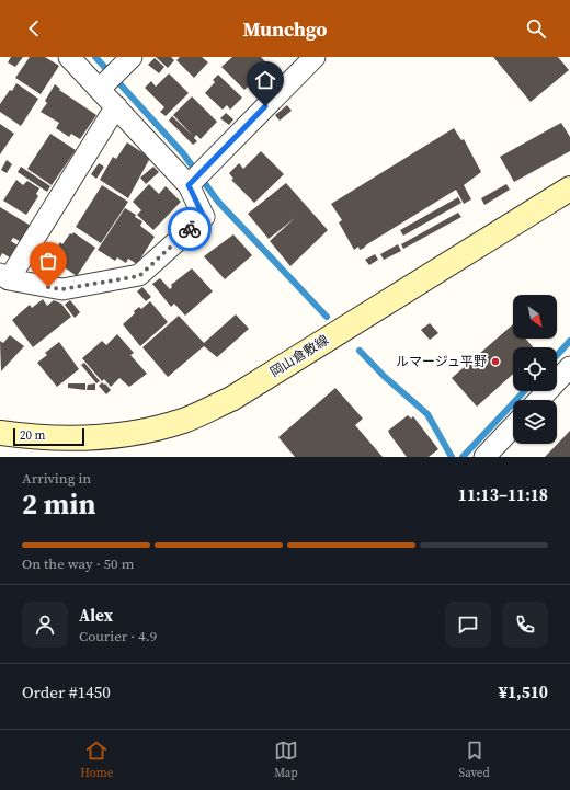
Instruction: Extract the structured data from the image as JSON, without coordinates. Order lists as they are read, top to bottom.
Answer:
{
  "streets": {
    "main road": ["岡山倉敷線"]
  },
  "places": ["ルマージュ平野"],
  "scale_bar": "20 m",
  "north": "bottom right",
  "page": {
    "header": "Munchgo",
    "scale": "20 m",
    "heading": ["2 min", "Arriving in", "11:13–11:18"],
    "panel": [
      "Alex",
      "Courier · 4.9",
      "Order #1450",
      "¥1,510"
    ],
    "bar": "On the way · 50 m",
    "tabs": ["Home", "Map", "Saved"]
  }
}
